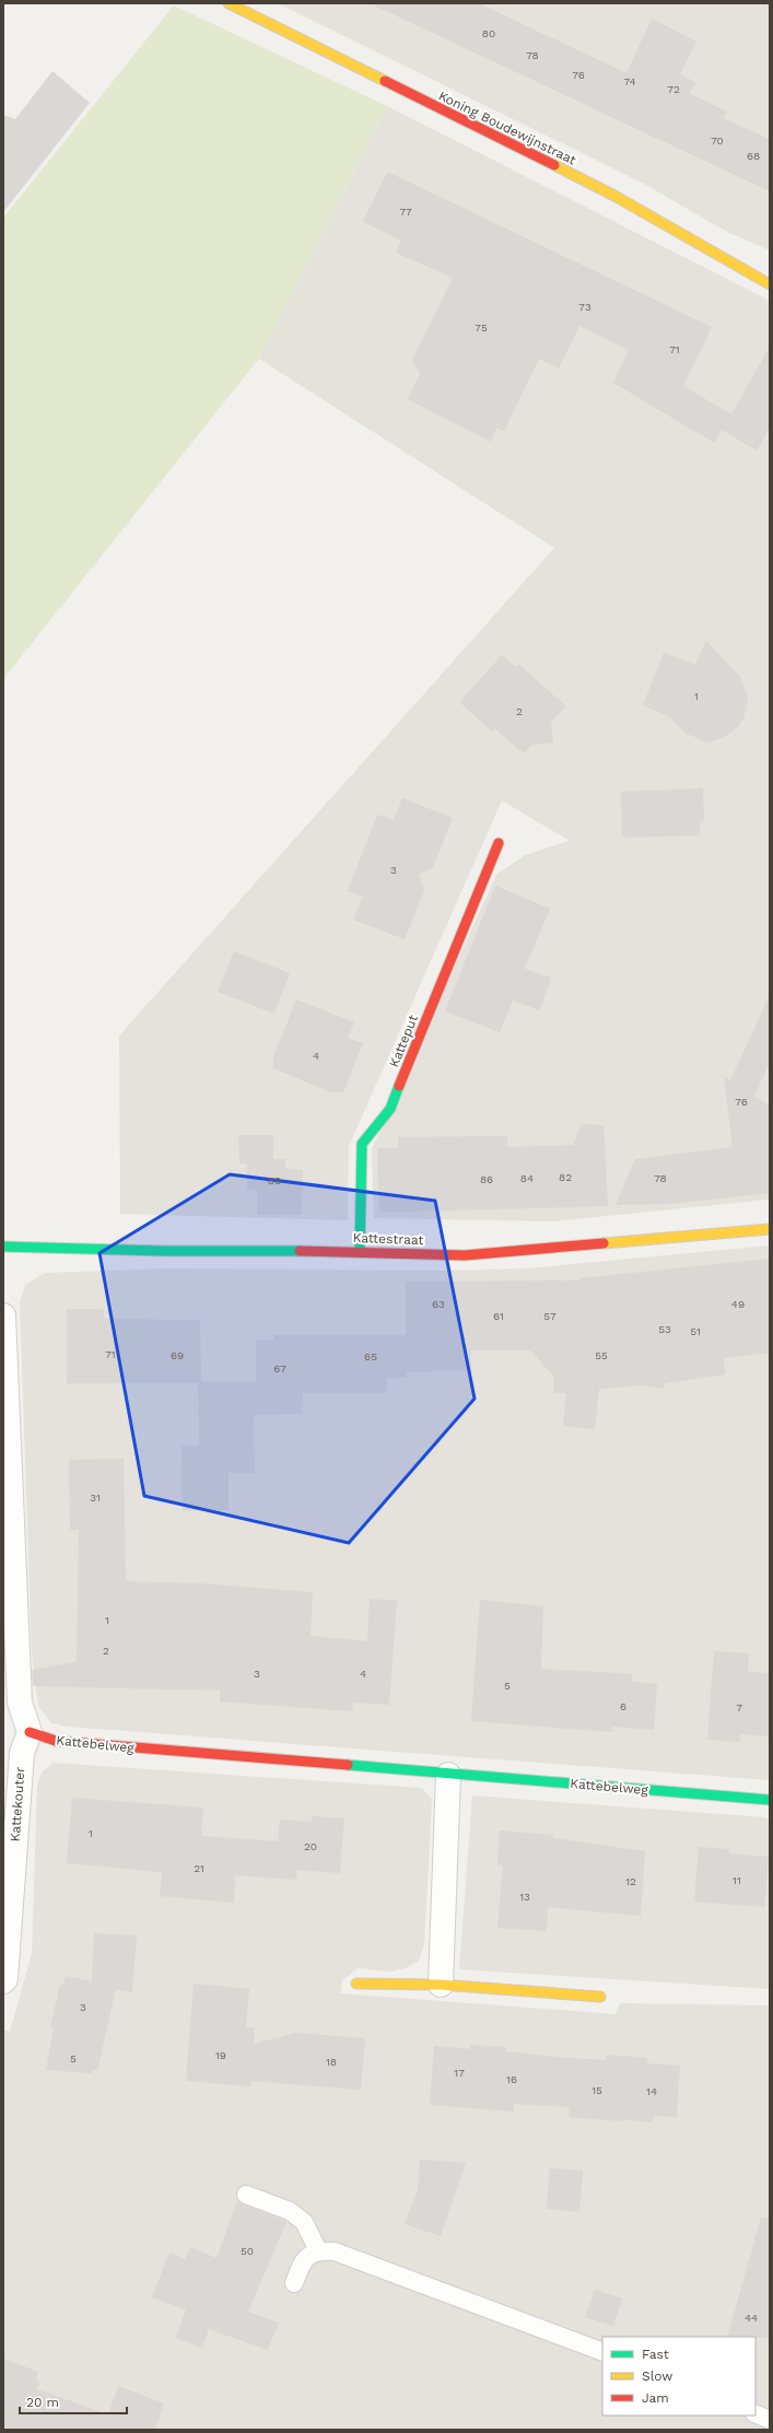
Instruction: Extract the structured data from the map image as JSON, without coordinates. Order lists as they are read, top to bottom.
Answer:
{
  "streets": {
    "street": [
      "Koning Boudewijnstraat",
      "Katteput",
      "Kattestraat",
      "Kattebelweg",
      "Kattekouter"
    ]
  },
  "crossings": [
    ["Katteput", "Kattestraat"],
    ["Kattebelweg", "Kattekouter"]
  ],
  "house_numbers": [
    "80",
    "78",
    "76",
    "74",
    "72",
    "70",
    "68",
    "77",
    "73",
    "75",
    "71",
    "1",
    "2",
    "3",
    "4",
    "76",
    "82",
    "84",
    "78",
    "86",
    "88",
    "63",
    "49",
    "61",
    "57",
    "53",
    "51",
    "71",
    "69",
    "55",
    "65",
    "67",
    "31",
    "1",
    "2",
    "3",
    "4",
    "5",
    "6",
    "7",
    "1",
    "20",
    "21",
    "11",
    "12",
    "13",
    "3",
    "19",
    "5",
    "18",
    "17",
    "16",
    "15",
    "14",
    "50",
    "44"
  ],
  "legend": ["Fast", "Slow", "Jam"],
  "scale_bar": "20 m"
}
